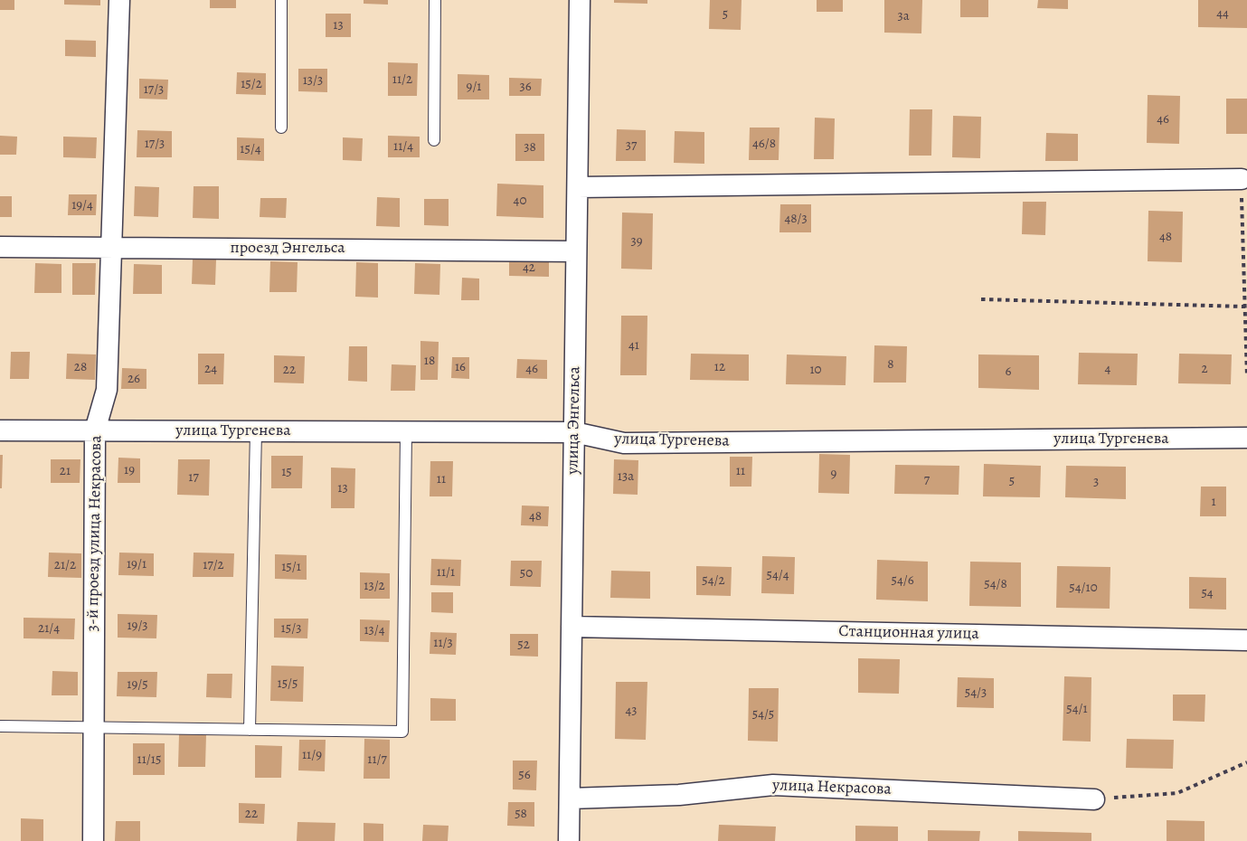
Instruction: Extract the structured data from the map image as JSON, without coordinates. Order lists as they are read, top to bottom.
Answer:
{
  "streets": {
    "street": [
      "проезд Энгельса",
      "улица Энгельса",
      "улица Тургенева",
      "3-й проезд улица Некрасова",
      "Станционная улица",
      "улица Некрасова"
    ]
  },
  "crossings": [
    ["проезд Энгельса", "улица Энгельса"],
    ["проезд Энгельса", "3-й проезд улица Некрасова"],
    ["улица Энгельса", "улица Тургенева"],
    ["улица Энгельса", "Станционная улица"],
    ["улица Энгельса", "улица Некрасова"],
    ["улица Тургенева", "3-й проезд улица Некрасова"]
  ],
  "house_numbers": [
    "44",
    "5",
    "3а",
    "13",
    "11/2",
    "13/3",
    "15/2",
    "9/1",
    "36",
    "17/3",
    "46",
    "17/3",
    "46/8",
    "37",
    "11/4",
    "38",
    "15/4",
    "40",
    "19/4",
    "48/3",
    "48",
    "39",
    "42",
    "41",
    "18",
    "8",
    "28",
    "16",
    "12",
    "24",
    "46",
    "4",
    "2",
    "22",
    "10",
    "6",
    "26",
    "19",
    "21",
    "11",
    "15",
    "9",
    "13а",
    "17",
    "11",
    "7",
    "5",
    "3",
    "13",
    "1",
    "48",
    "19/1",
    "21/2",
    "17/2",
    "15/1",
    "11/1",
    "50",
    "54/4",
    "54/2",
    "54/6",
    "54/8",
    "13/2",
    "54/10",
    "54",
    "19/3",
    "21/4",
    "15/3",
    "13/4",
    "11/3",
    "52",
    "15/5",
    "19/5",
    "54/3",
    "54/1",
    "43",
    "54/5",
    "11/9",
    "11/15",
    "11/7",
    "56",
    "22",
    "58"
  ]
}
